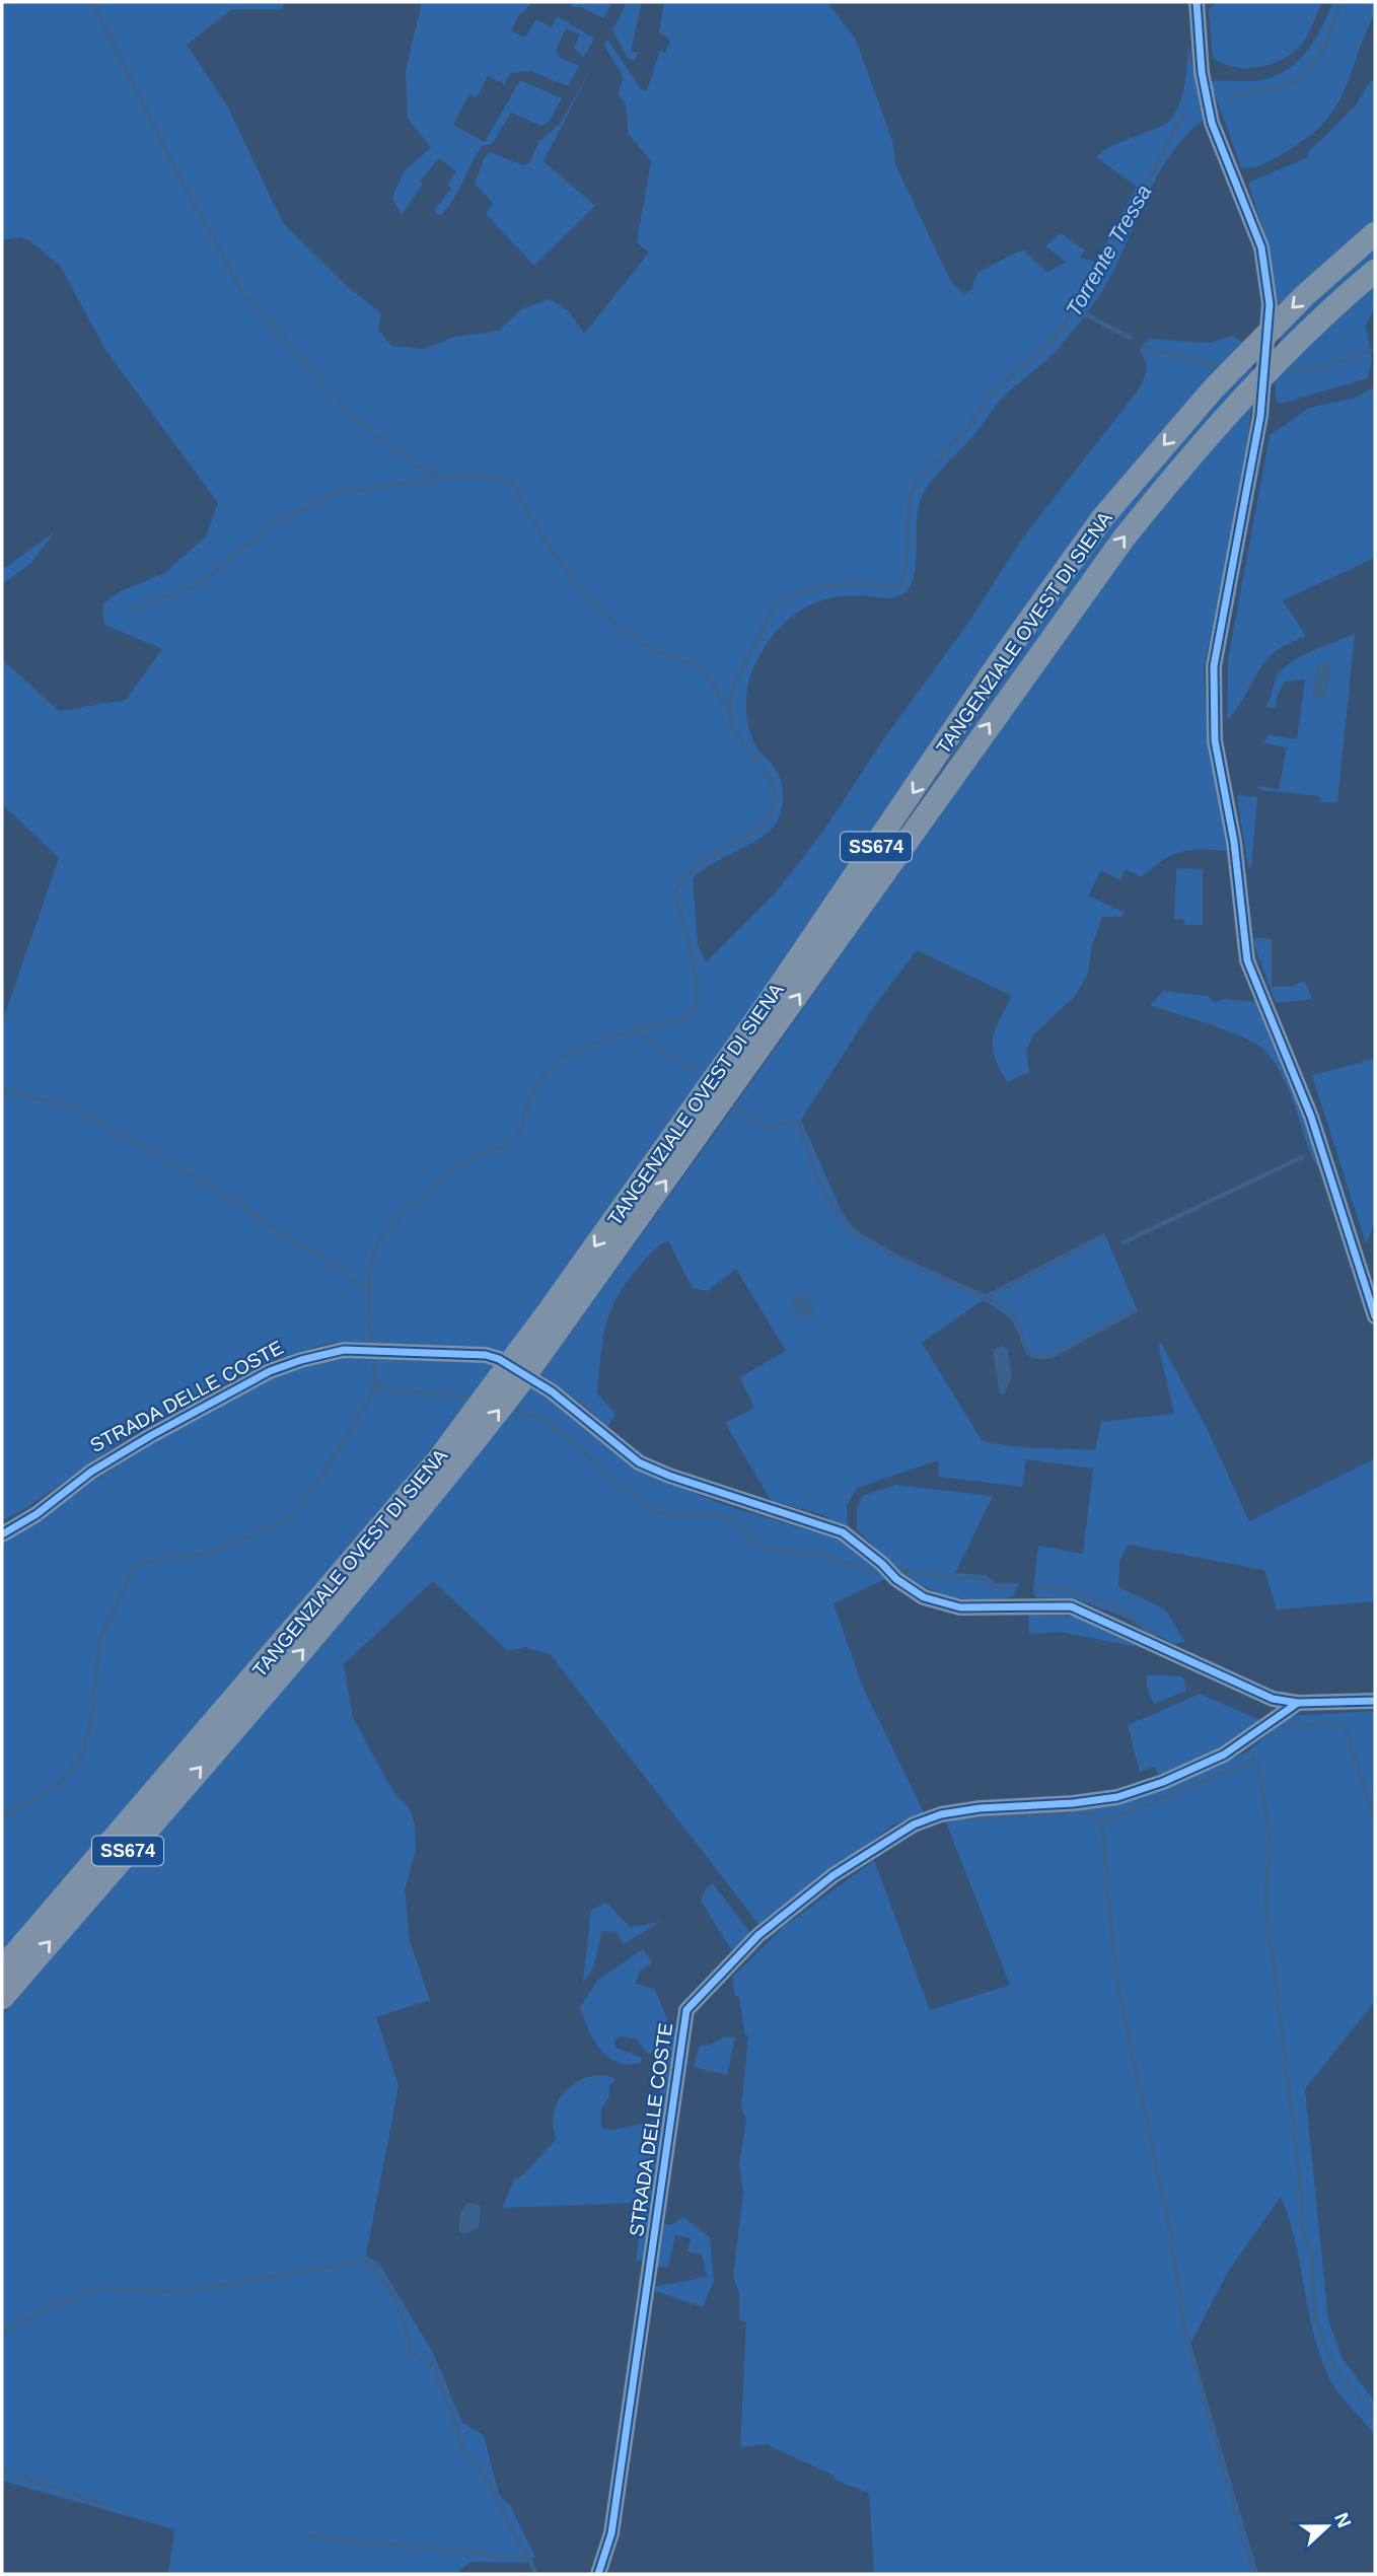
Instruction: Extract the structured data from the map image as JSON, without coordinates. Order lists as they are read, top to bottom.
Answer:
{
  "streets": {
    "highway": ["TANGENZIALE OVEST DI SIENA", "SS674"],
    "street": ["STRADA DELLE COSTE"]
  },
  "water": ["Torrente Tressa"],
  "north": "right"
}
